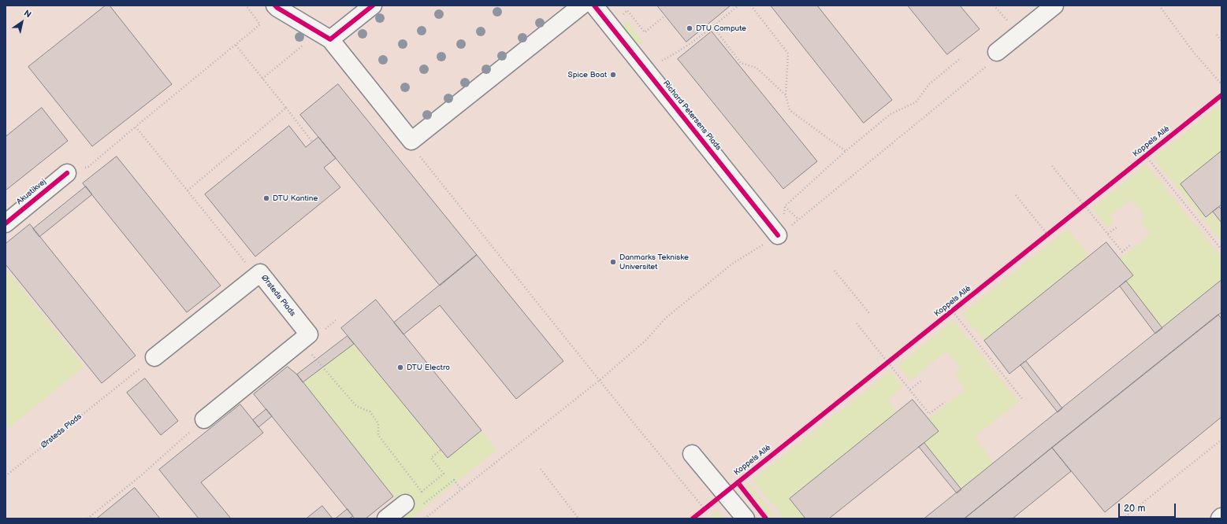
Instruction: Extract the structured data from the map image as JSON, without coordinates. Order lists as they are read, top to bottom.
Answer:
{
  "streets": {
    "street": ["Richard Petersens Plads", "Akustikvej", "Ørsteds Plads"],
    "cycle path": ["Koppels Allé"]
  },
  "places": [
    "DTU Compute",
    "Spice Boat",
    "DTU Kantine",
    "Danmarks Tekniske Universitet",
    "DTU Electro"
  ],
  "scale_bar": "20 m",
  "north": "top right"
}
